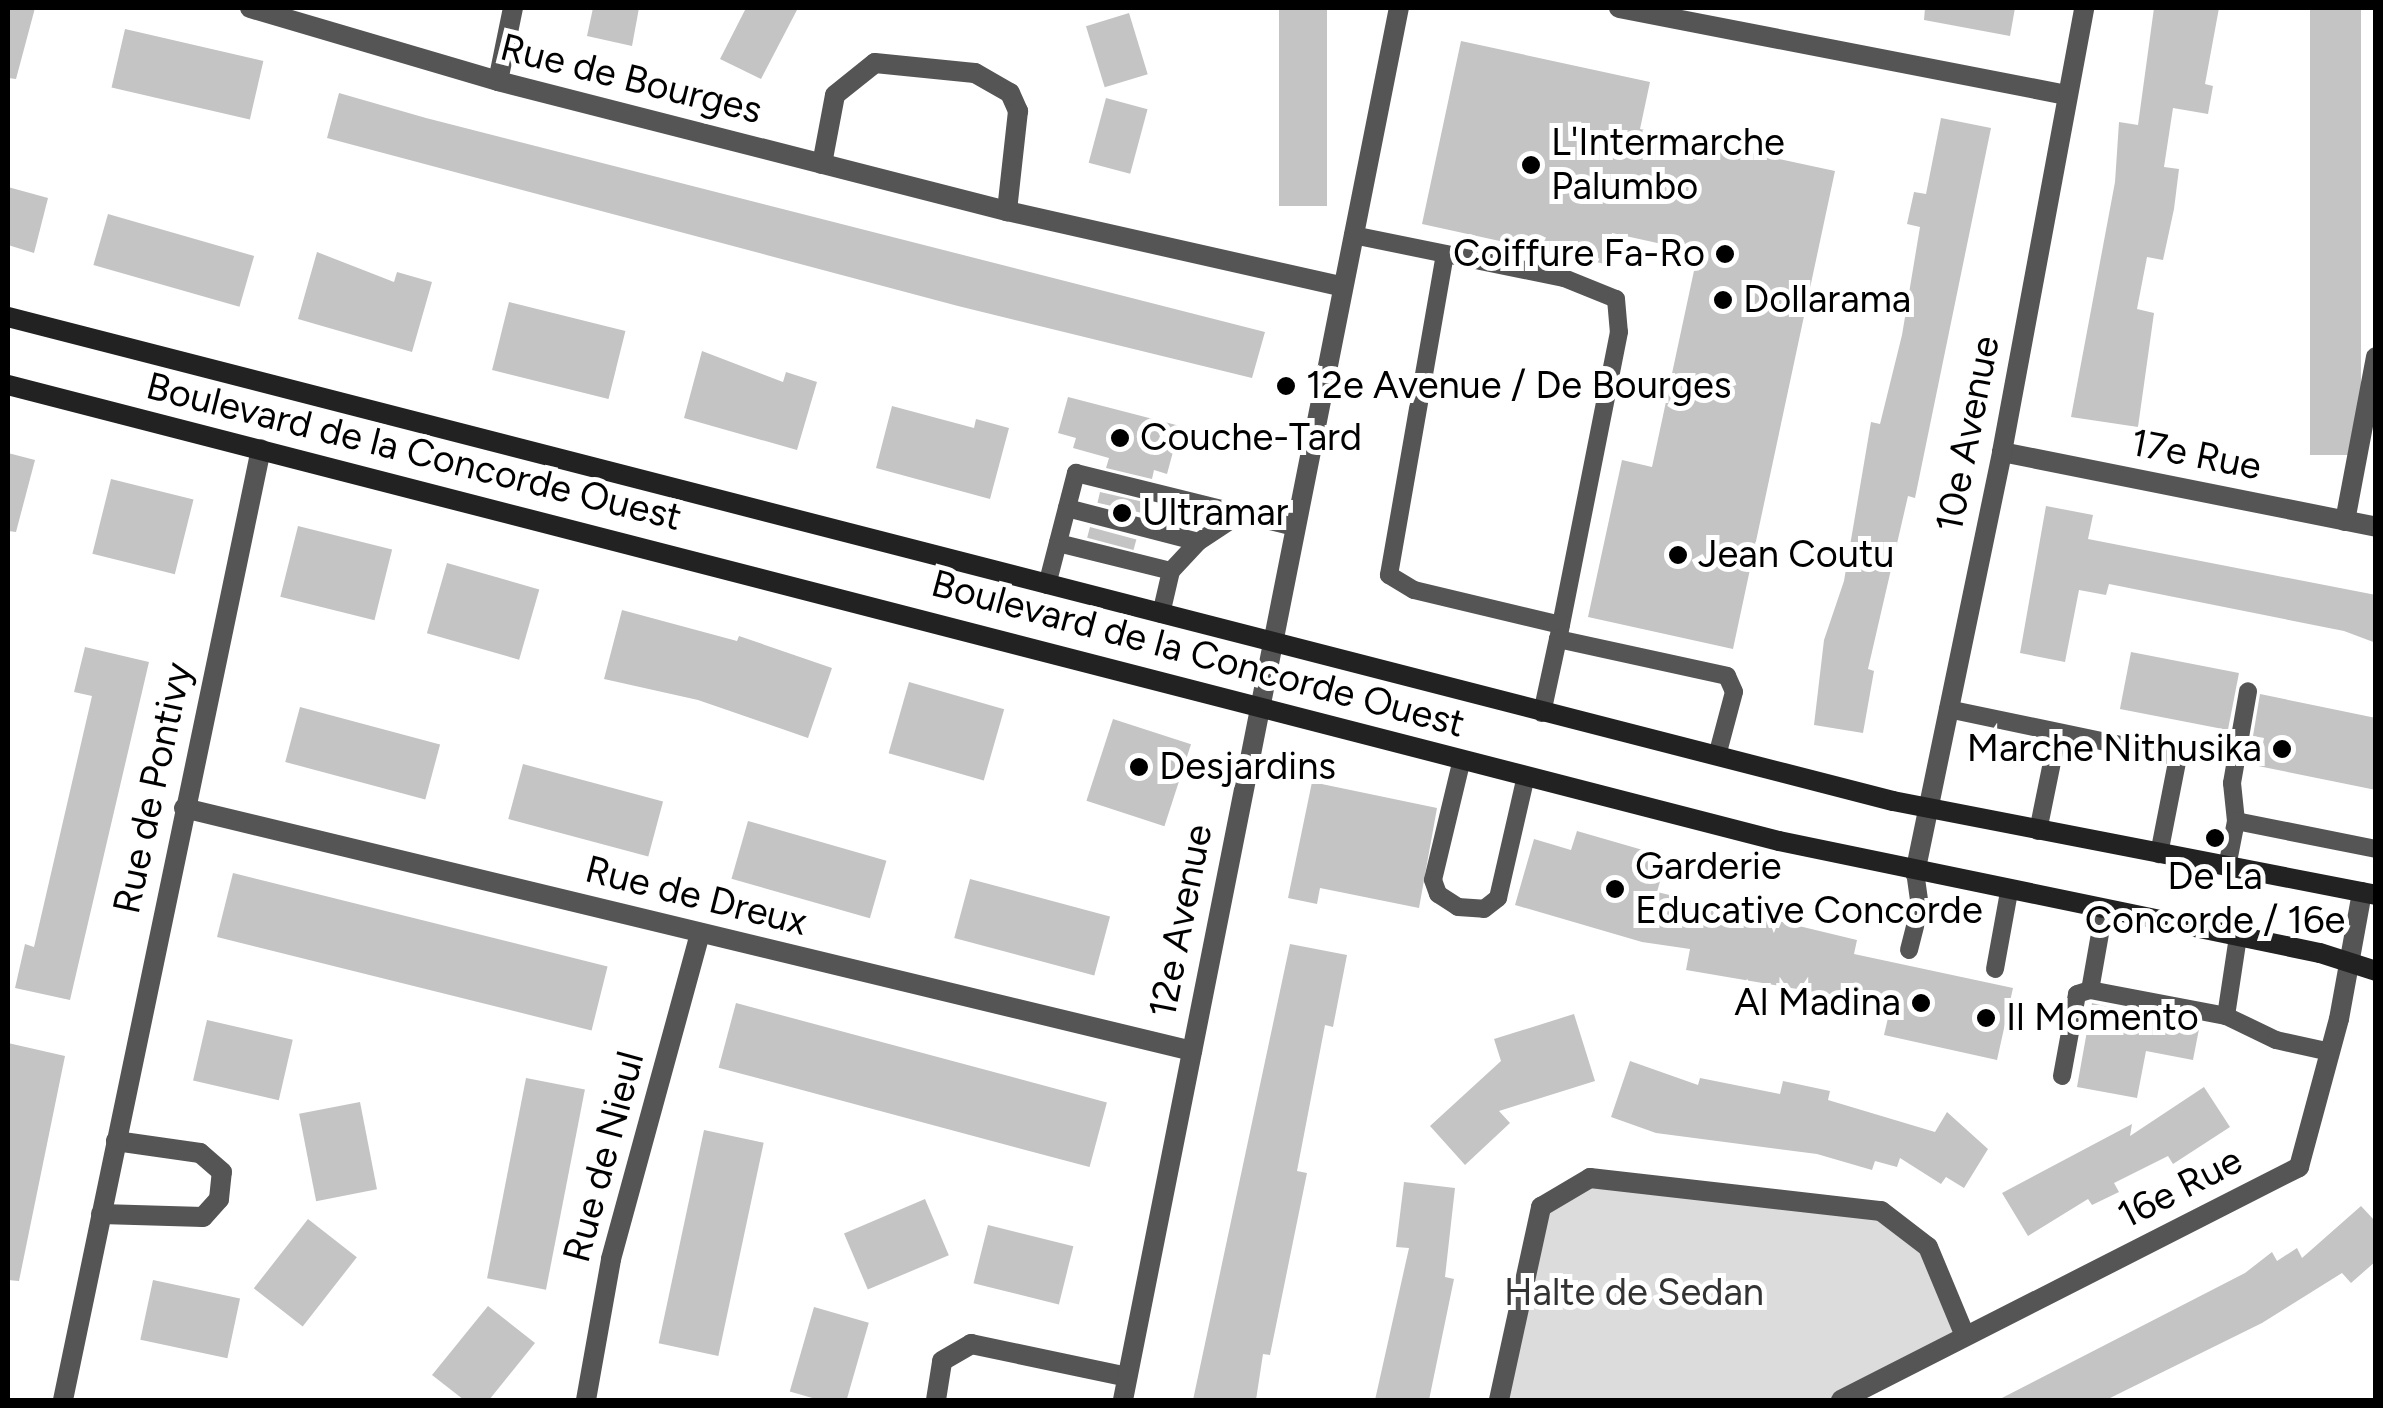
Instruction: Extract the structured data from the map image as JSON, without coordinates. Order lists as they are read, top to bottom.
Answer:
{
  "streets": {
    "street": [
      "Rue de Bourges",
      "10e Avenue",
      "Boulevard de la Concorde Ouest",
      "17e Rue",
      "Rue de Pontivy",
      "Rue de Dreux",
      "12e Avenue",
      "Rue de Nieul",
      "16e Rue"
    ]
  },
  "crossings": [
    ["Rue de Bourges", "12e Avenue"],
    ["10e Avenue", "Boulevard de la Concorde Ouest"],
    ["10e Avenue", "17e Rue"],
    ["Boulevard de la Concorde Ouest", "Rue de Pontivy"],
    ["Boulevard de la Concorde Ouest", "12e Avenue"],
    ["Boulevard de la Concorde Ouest", "16e Rue"],
    ["Rue de Pontivy", "Rue de Dreux"],
    ["Rue de Dreux", "12e Avenue"],
    ["Rue de Dreux", "Rue de Nieul"]
  ],
  "parks": ["Halte de Sedan"],
  "places": [
    "L'Intermarche Palumbo",
    "Coiffure Fa-Ro",
    "Dollarama",
    "12e Avenue / De Bourges",
    "Couche-Tard",
    "Ultramar",
    "Jean Coutu",
    "Marche Nithusika",
    "Desjardins",
    "De La Concorde / 16e",
    "Garderie Educative Concorde",
    "Al Madina",
    "Il Momento"
  ]
}
